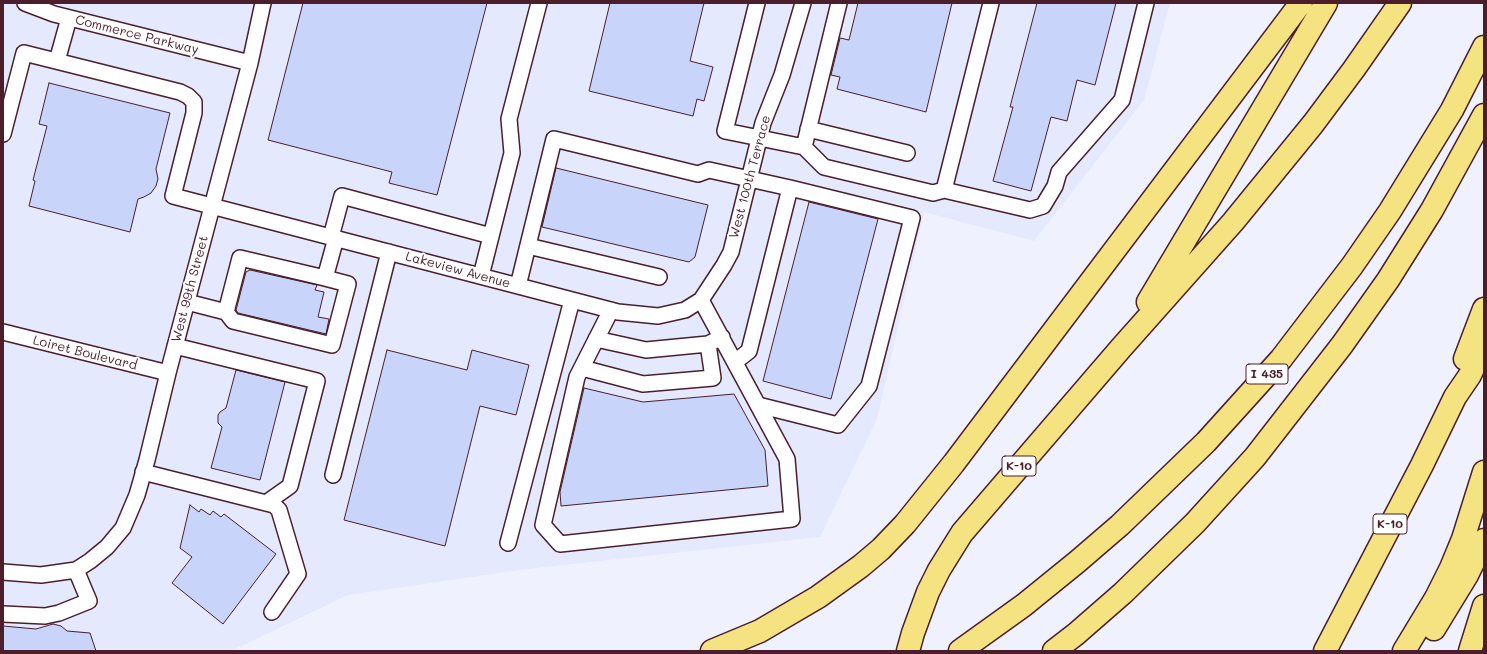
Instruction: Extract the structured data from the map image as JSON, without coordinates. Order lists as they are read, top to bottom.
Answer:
{
  "streets": {
    "highway": ["I 435", "K-10"],
    "street": [
      "Commerce Parkway",
      "West 100th Terrace",
      "Lakeview Avenue",
      "West 99th Street",
      "Loiret Boulevard"
    ]
  },
  "crossings": [
    ["Commerce Parkway", "West 99th Street"],
    ["West 100th Terrace", "Lakeview Avenue"],
    ["Lakeview Avenue", "West 99th Street"],
    ["West 99th Street", "Loiret Boulevard"]
  ]
}
